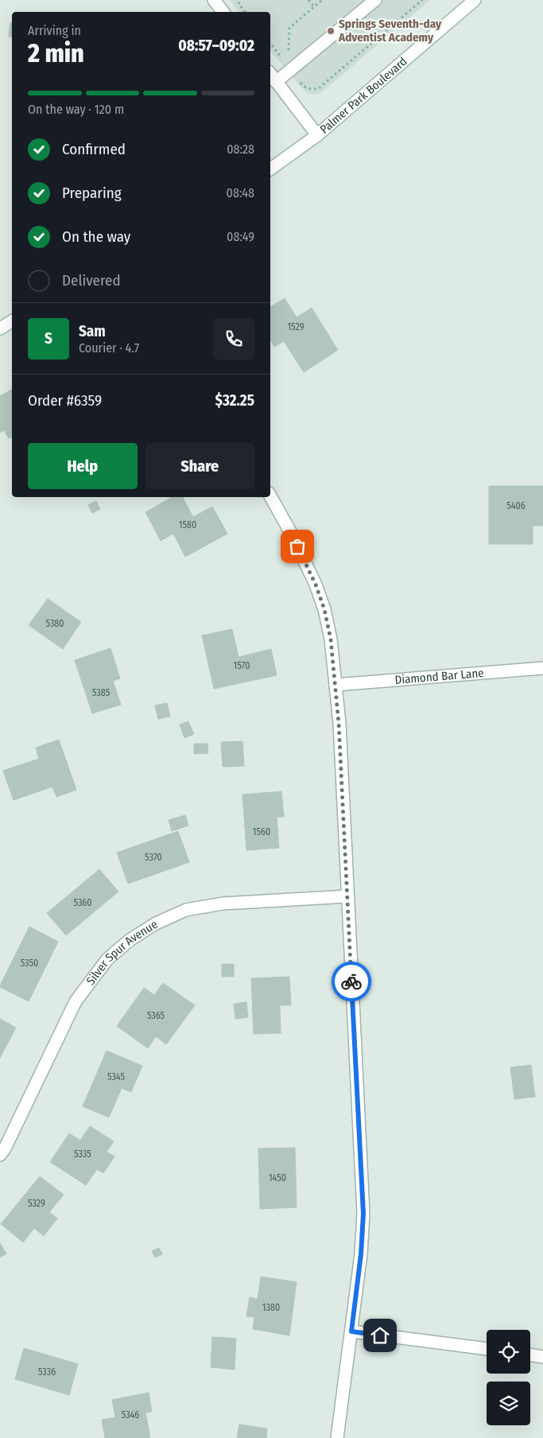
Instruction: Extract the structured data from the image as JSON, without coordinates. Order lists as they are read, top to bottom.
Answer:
{
  "streets": {
    "street": ["Palmer Park Boulevard", "Diamond Bar Lane", "Silver Spur Avenue"]
  },
  "places": ["Springs Seventh-day Adventist Academy"],
  "house_numbers": [
    "1529",
    "5406",
    "1580",
    "5380",
    "1570",
    "5385",
    "1560",
    "5370",
    "5360",
    "5350",
    "5365",
    "5345",
    "5335",
    "1450",
    "5329",
    "1380",
    "5336",
    "5346"
  ],
  "page": {
    "heading": ["2 min", "Arriving in", "08:57–09:02"],
    "panel": [
      "Sam",
      "Courier · 4.7",
      "Order #6359",
      "$32.25"
    ],
    "bar": "On the way · 120 m",
    "list": [
      ["Confirmed", "08:28"],
      ["Preparing", "08:48"],
      ["On the way", "08:49"],
      "Delivered"
    ],
    "round": "S",
    "buttons": ["Help", "Share"]
  }
}
